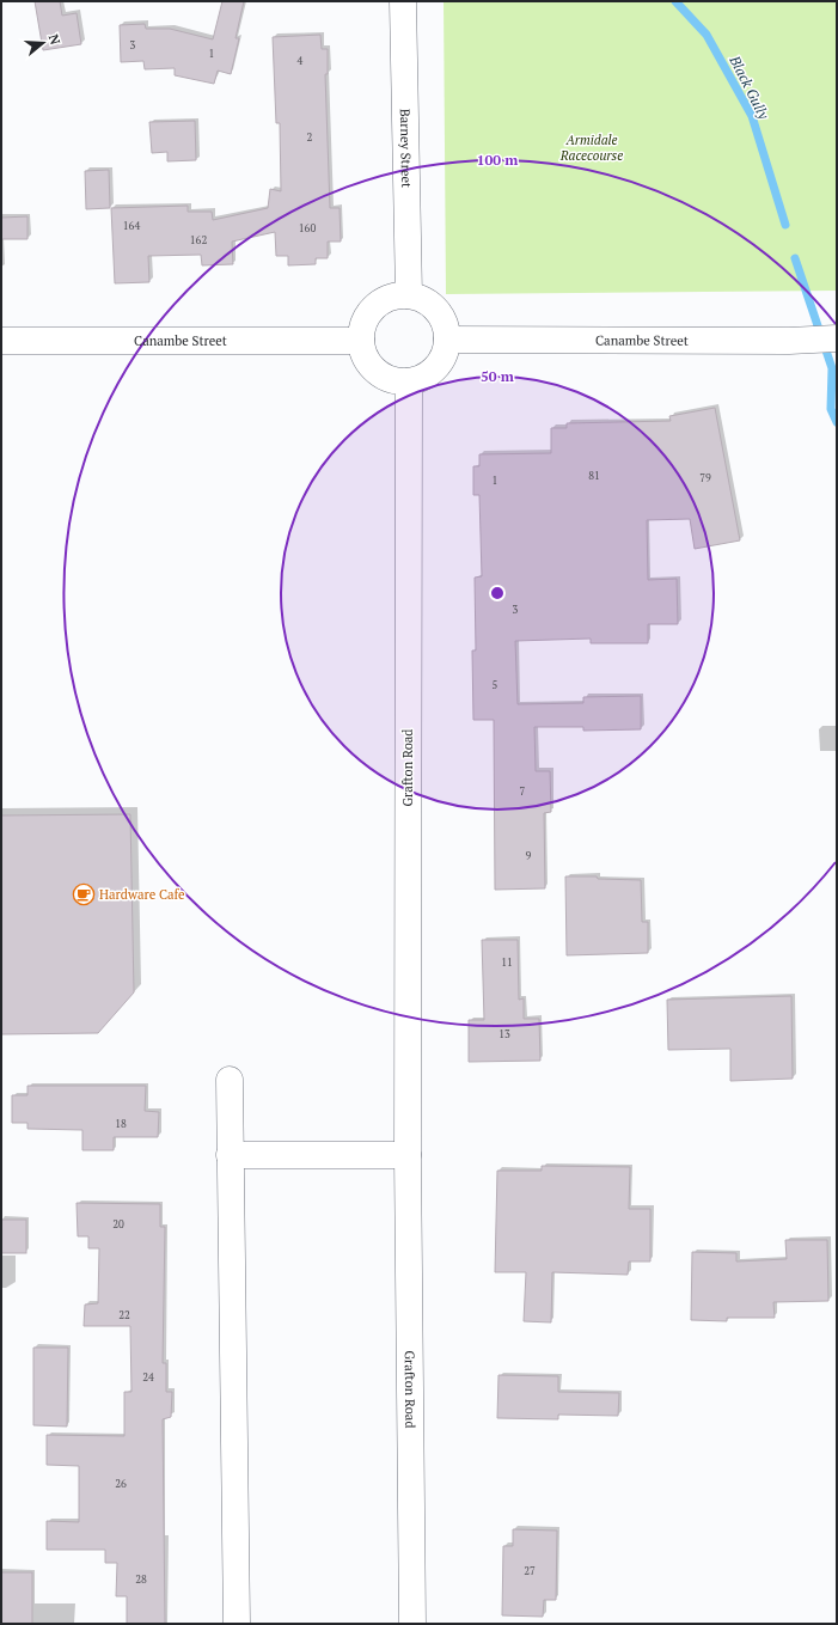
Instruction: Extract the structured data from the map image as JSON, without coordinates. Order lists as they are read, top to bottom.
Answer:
{
  "streets": {
    "main road": ["Barney Street", "Canambe Street", "Grafton Road"]
  },
  "crossings": [
    ["Barney Street", "Canambe Street"],
    ["Barney Street", "Grafton Road"],
    ["Canambe Street", "Grafton Road"]
  ],
  "water": ["Black Gully"],
  "parks": ["Armidale Racecourse"],
  "places": {
    "cafe": ["Hardware Cafe"]
  },
  "house_numbers": [
    "3",
    "1",
    "4",
    "2",
    "164",
    "160",
    "162",
    "81",
    "79",
    "1",
    "3",
    "5",
    "7",
    "9",
    "11",
    "13",
    "18",
    "20",
    "22",
    "24",
    "26",
    "27",
    "28"
  ],
  "north": "right",
  "rings": ["100 m", "50 m"]
}
